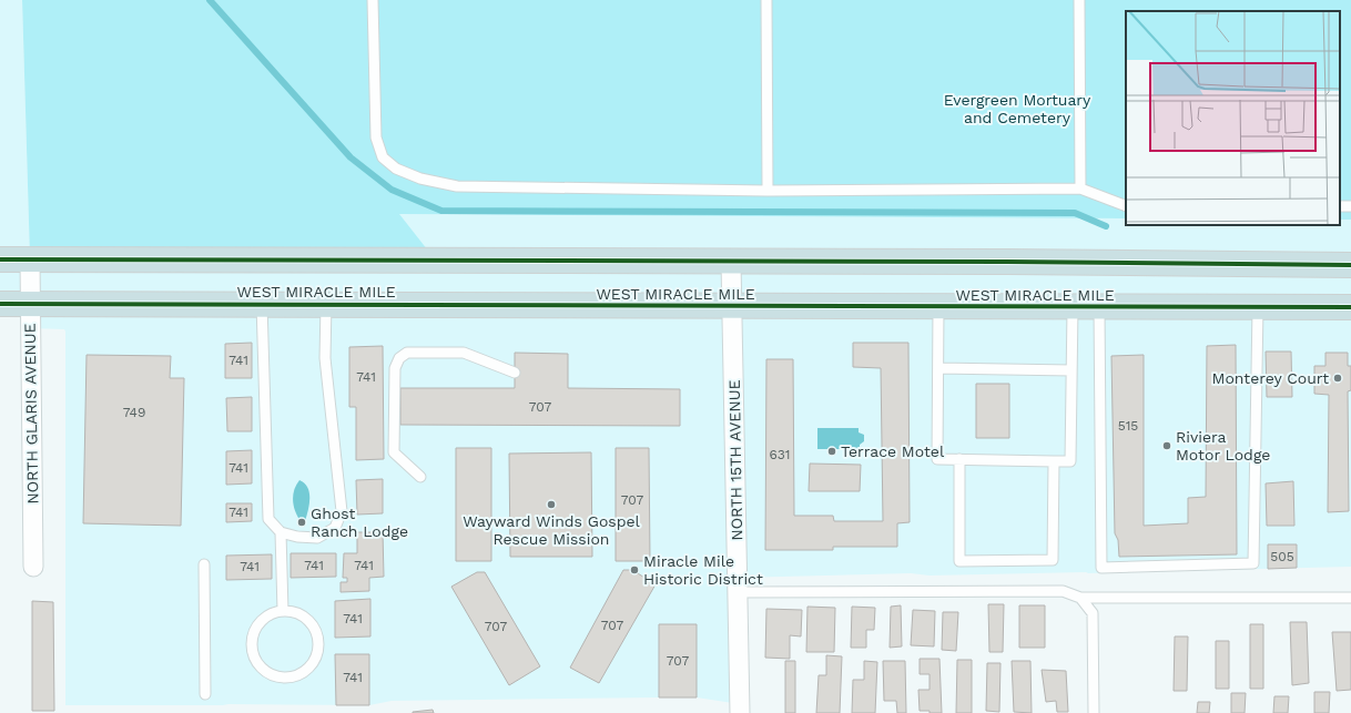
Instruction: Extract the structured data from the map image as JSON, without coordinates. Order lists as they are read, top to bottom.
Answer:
{
  "streets": {
    "highway": ["WEST MIRACLE MILE"],
    "street": ["NORTH GLARIS AVENUE", "NORTH 15TH AVENUE"]
  },
  "crossings": [
    ["WEST MIRACLE MILE", "NORTH GLARIS AVENUE"],
    ["WEST MIRACLE MILE", "NORTH 15TH AVENUE"]
  ],
  "parks": ["Evergreen Mortuary and Cemetery"],
  "places": [
    "Monterey Court",
    "Riviera Motor Lodge",
    "Terrace Motel",
    "Wayward Winds Gospel Rescue Mission",
    "Ghost Ranch Lodge",
    "Miracle Mile Historic District"
  ],
  "house_numbers": [
    "741",
    "741",
    "707",
    "749",
    "515",
    "631",
    "741",
    "707",
    "741",
    "505",
    "741",
    "741",
    "741",
    "741",
    "707",
    "707",
    "707",
    "741"
  ]
}
